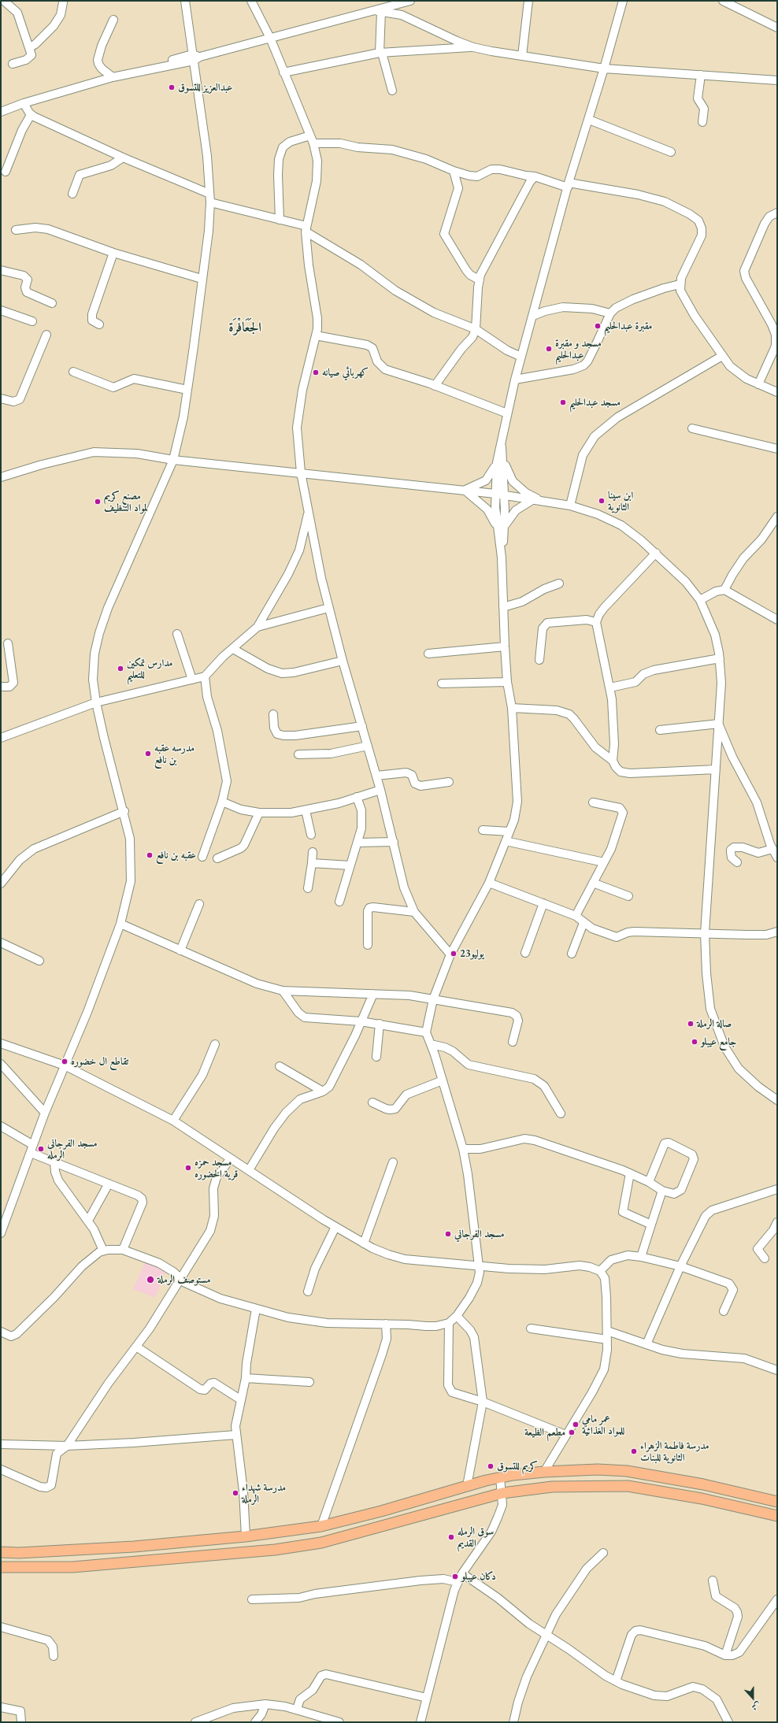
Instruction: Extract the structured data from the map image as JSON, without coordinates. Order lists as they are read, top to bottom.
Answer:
{
  "districts": ["الجَعَافْرَة"],
  "places": [
    "عبدالعزيز للتسوق",
    "مقبرة عبدالحليم",
    "مسجد و مقبرة عبدالحليم",
    "كهربائي صيانه",
    "مسجد عبدالحليم",
    "ابن سينا الثانوية",
    "مصنع كريم لمواد التنظيف",
    "مدارس تمكين للتعليم",
    "مدرسه عقبه بن نافع",
    "عقبه بن نافع",
    "23يوليو",
    "صالة الرملة",
    "جامع عيبلو",
    "تقاطع ال خضوره",
    "مسجد الفرجاني الرمله",
    "مسجد حمزه قرية الخضوره",
    "مسجد الفرجاني",
    "مستوصف الرملة",
    "عمر مامي للمواد الغذائية",
    "مطعم الظيعة",
    "مدرسة فاطمة الزهراء الثانوية للبنات",
    "كريم للتسوق",
    "مدرسة شهداء الرملة",
    "سوق الرمله القديم",
    "دكان عيبلو"
  ],
  "north": "bottom"
}
